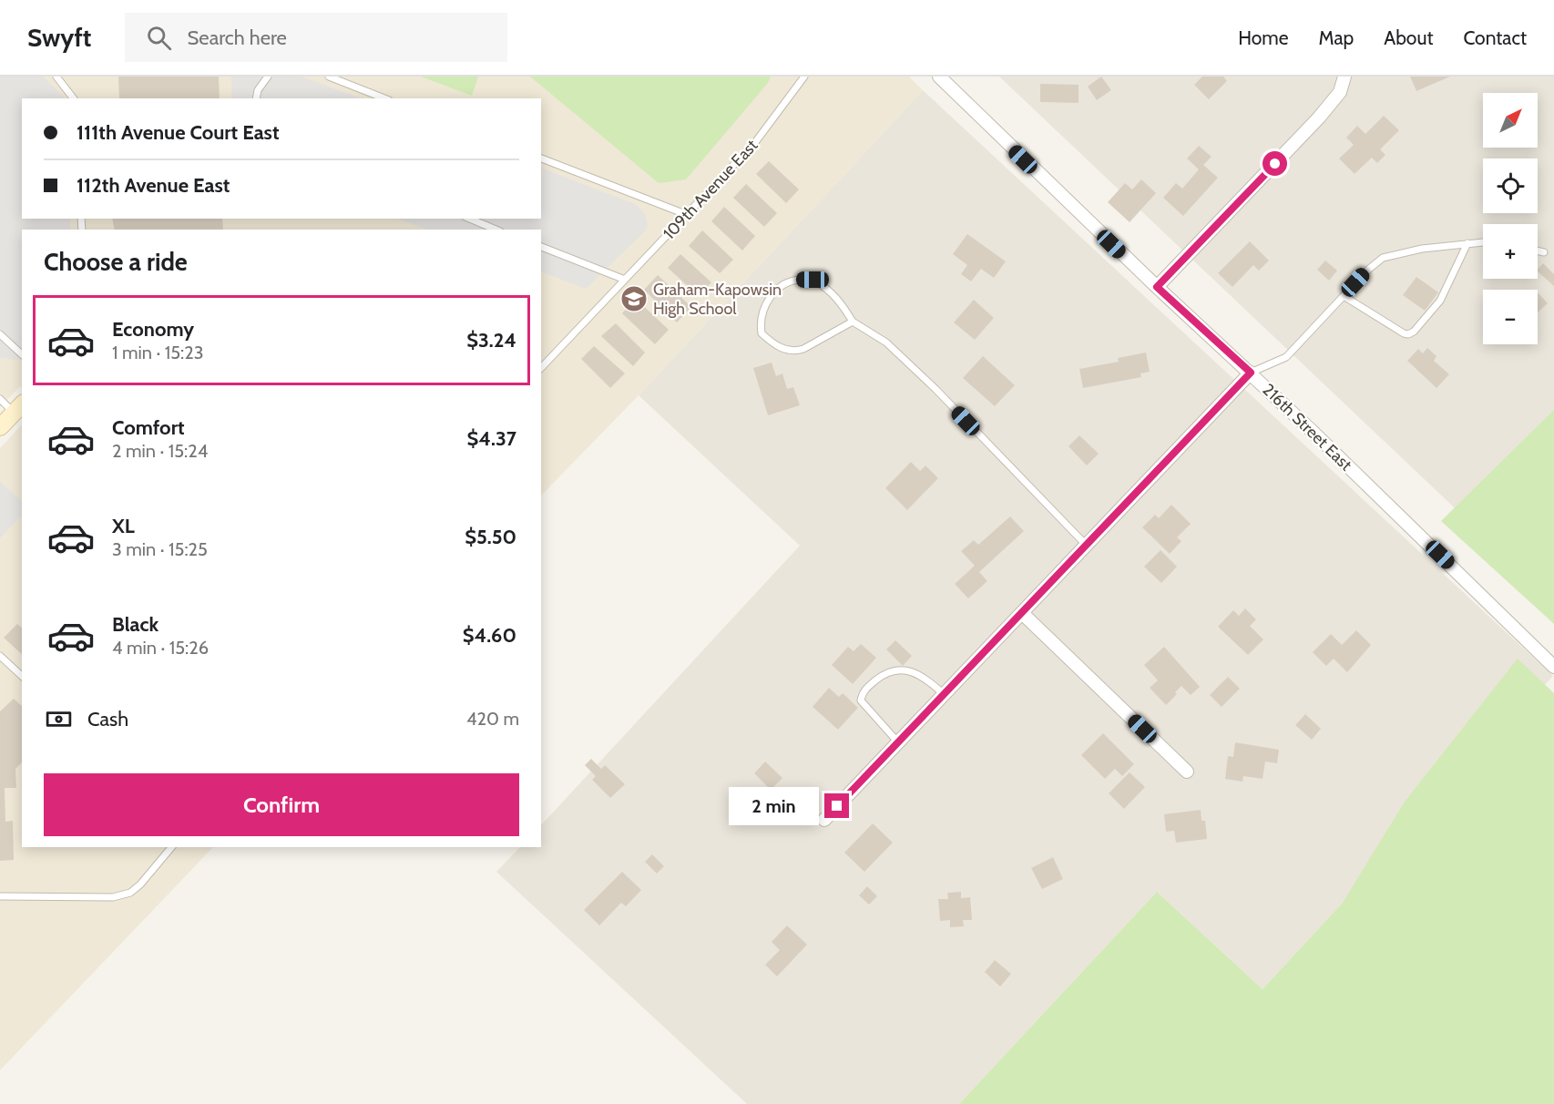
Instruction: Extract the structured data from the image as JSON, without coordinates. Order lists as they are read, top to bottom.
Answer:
{
  "streets": {
    "street": ["216th Street East"],
    "lane": ["109th Avenue East"]
  },
  "places": {
    "school or university": ["Graham-Kapowsin High School"]
  },
  "north": "top right",
  "page": {
    "header": "Swyft",
    "search": "Search here",
    "nav": [
      "Home",
      "Map",
      "About",
      "Contact"
    ],
    "map_buttons": ["+", "−"],
    "banner": ["111th Avenue Court East", "112th Avenue East"],
    "heading": "Choose a ride",
    "list": [
      {
        "name": "Economy",
        "note": "1 min · 15:23",
        "value": "$3.24"
      },
      {
        "name": "Comfort",
        "note": "2 min · 15:24",
        "value": "$4.37"
      },
      {
        "name": "XL",
        "note": "3 min · 15:25",
        "value": "$5.50"
      },
      {
        "name": "Black",
        "note": "4 min · 15:26",
        "value": "$4.60"
      }
    ],
    "pay": ["Cash", "420 m"],
    "buttons": "Confirm",
    "bubble": "2 min"
  }
}
